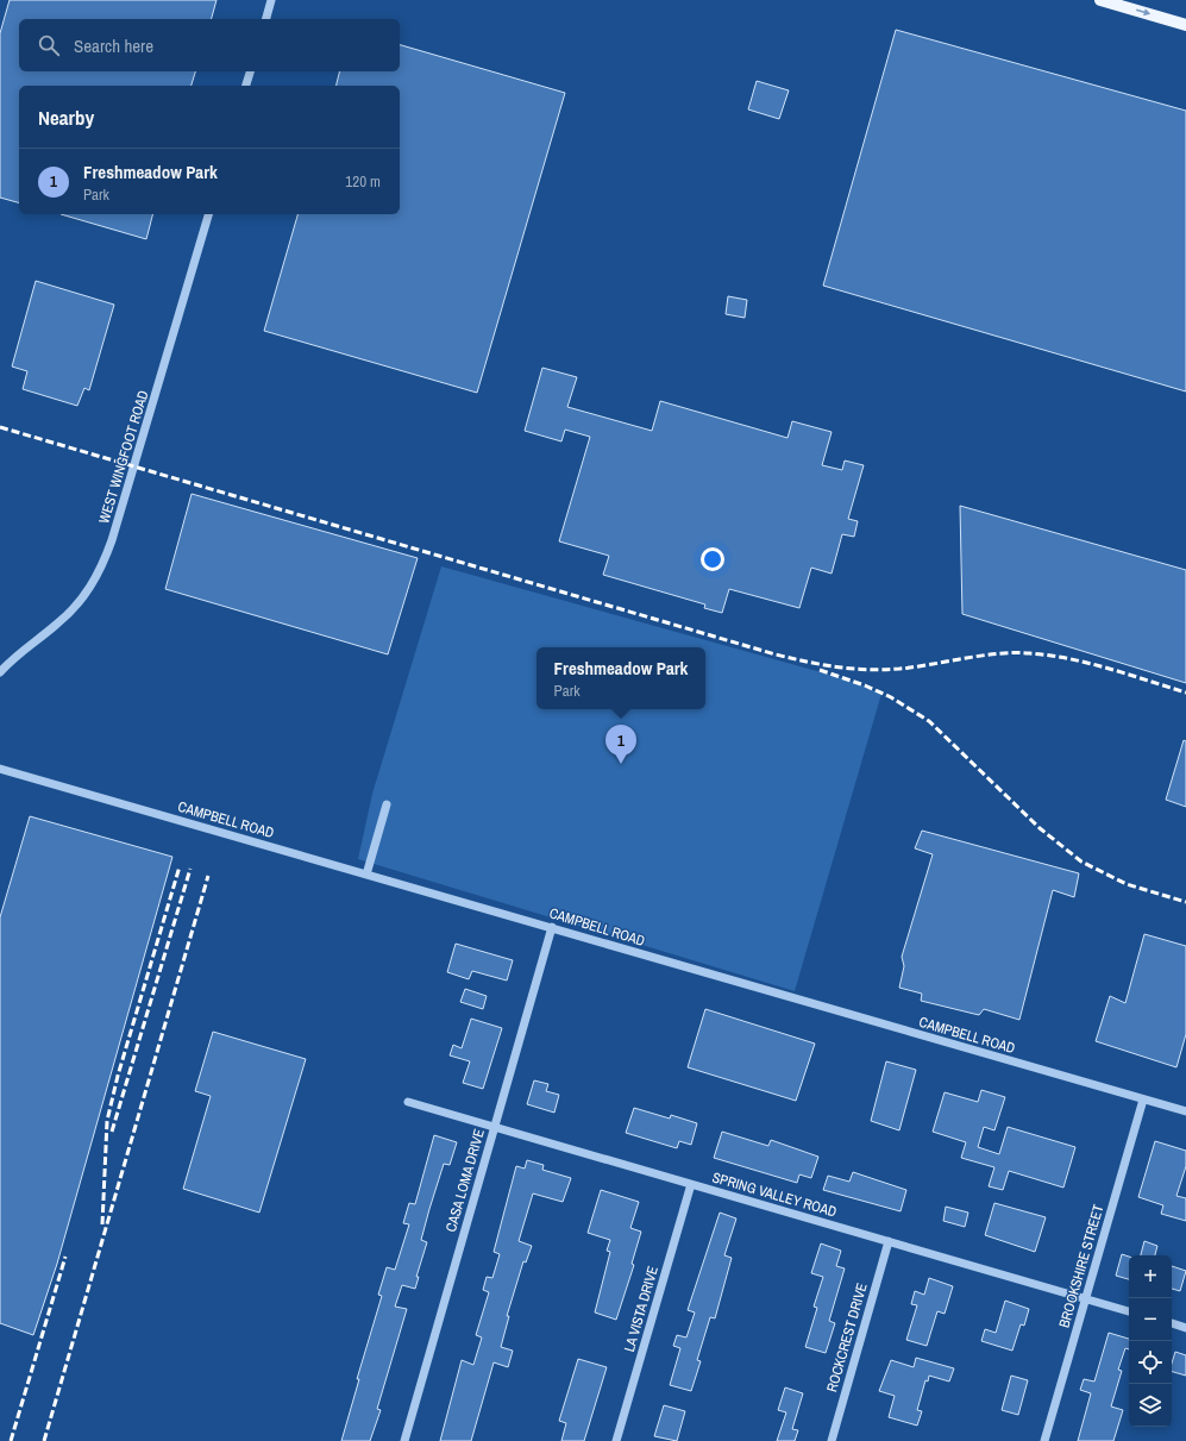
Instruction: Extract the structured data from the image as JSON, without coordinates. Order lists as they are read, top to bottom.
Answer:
{
  "streets": {
    "street": [
      "WEST WINGFOOT ROAD",
      "CAMPBELL ROAD",
      "CASA LOMA DRIVE",
      "SPRING VALLEY ROAD",
      "BROOKSHIRE STREET",
      "LA VISTA DRIVE",
      "ROCKCREST DRIVE"
    ]
  },
  "crossings": [
    ["CAMPBELL ROAD", "CASA LOMA DRIVE"],
    ["CAMPBELL ROAD", "BROOKSHIRE STREET"],
    ["CASA LOMA DRIVE", "SPRING VALLEY ROAD"],
    ["SPRING VALLEY ROAD", "BROOKSHIRE STREET"],
    ["SPRING VALLEY ROAD", "LA VISTA DRIVE"],
    ["SPRING VALLEY ROAD", "ROCKCREST DRIVE"]
  ],
  "page": {
    "search": "Search here",
    "heading": "Nearby",
    "list": [
      {
        "mark": "1",
        "name": "Freshmeadow Park",
        "note": "Park",
        "value": "120 m"
      }
    ],
    "popup": ["Freshmeadow Park", "Park"],
    "pins": "1",
    "map_buttons": ["+", "−"]
  }
}
